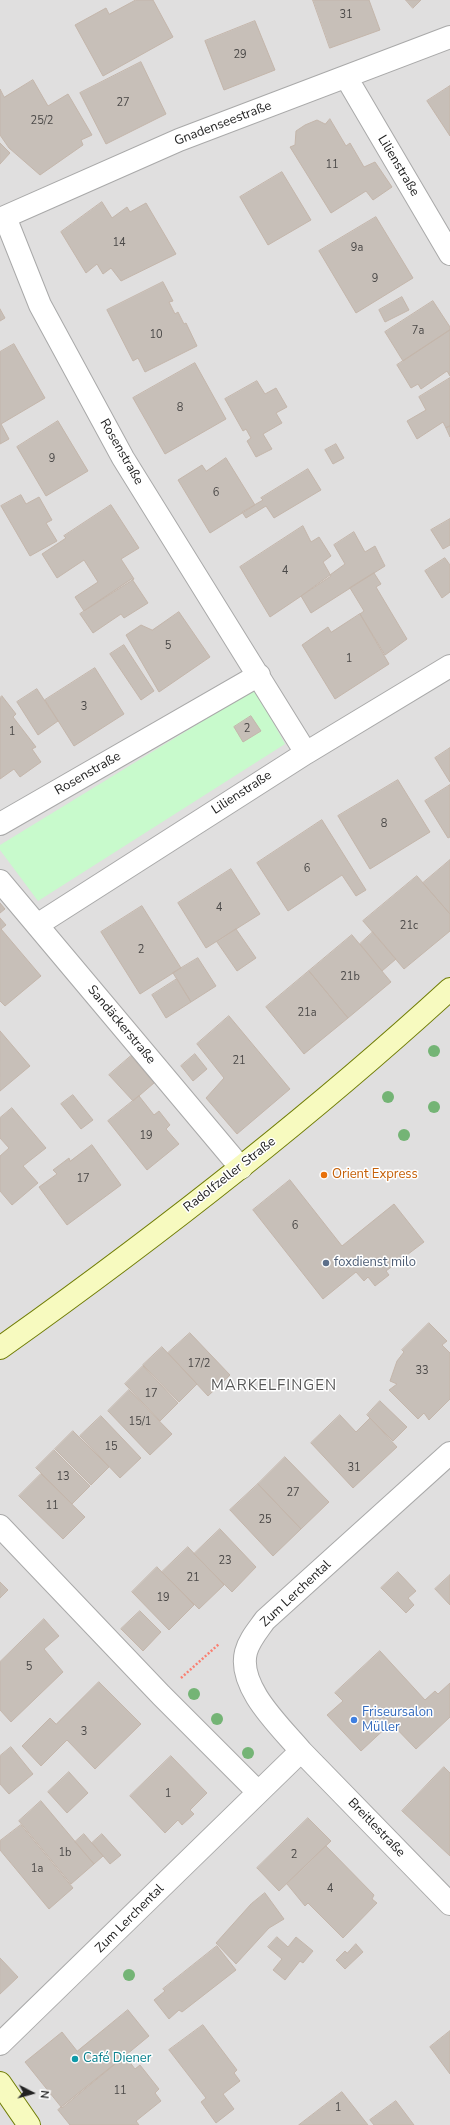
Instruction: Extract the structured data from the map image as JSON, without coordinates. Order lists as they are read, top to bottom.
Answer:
{
  "streets": {
    "street": [
      "Gnadenseestraße",
      "Lilienstraße",
      "Rosenstraße",
      "Sandäckerstraße",
      "Radolfzeller Straße",
      "Zum Lerchental",
      "Breitlestraße"
    ]
  },
  "crossings": [
    ["Gnadenseestraße", "Lilienstraße"],
    ["Gnadenseestraße", "Rosenstraße"],
    ["Lilienstraße", "Rosenstraße"],
    ["Lilienstraße", "Sandäckerstraße"],
    ["Sandäckerstraße", "Radolfzeller Straße"],
    ["Zum Lerchental", "Breitlestraße"]
  ],
  "districts": ["MARKELFINGEN"],
  "places": [
    "Orient Express",
    "foxdienst milo",
    "Friseursalon Müller",
    "Café Diener"
  ],
  "house_numbers": [
    "31",
    "29",
    "27",
    "25/2",
    "11",
    "14",
    "9a",
    "9",
    "7a",
    "10",
    "8",
    "9",
    "6",
    "4",
    "5",
    "1",
    "3",
    "2",
    "1",
    "8",
    "6",
    "4",
    "21c",
    "2",
    "21b",
    "21a",
    "21",
    "19",
    "17",
    "6",
    "17/2",
    "33",
    "17",
    "15/1",
    "15",
    "31",
    "13",
    "27",
    "11",
    "25",
    "23",
    "21",
    "19",
    "5",
    "3",
    "1",
    "1b",
    "2",
    "1a",
    "4",
    "11",
    "1"
  ],
  "north": "right"
}
